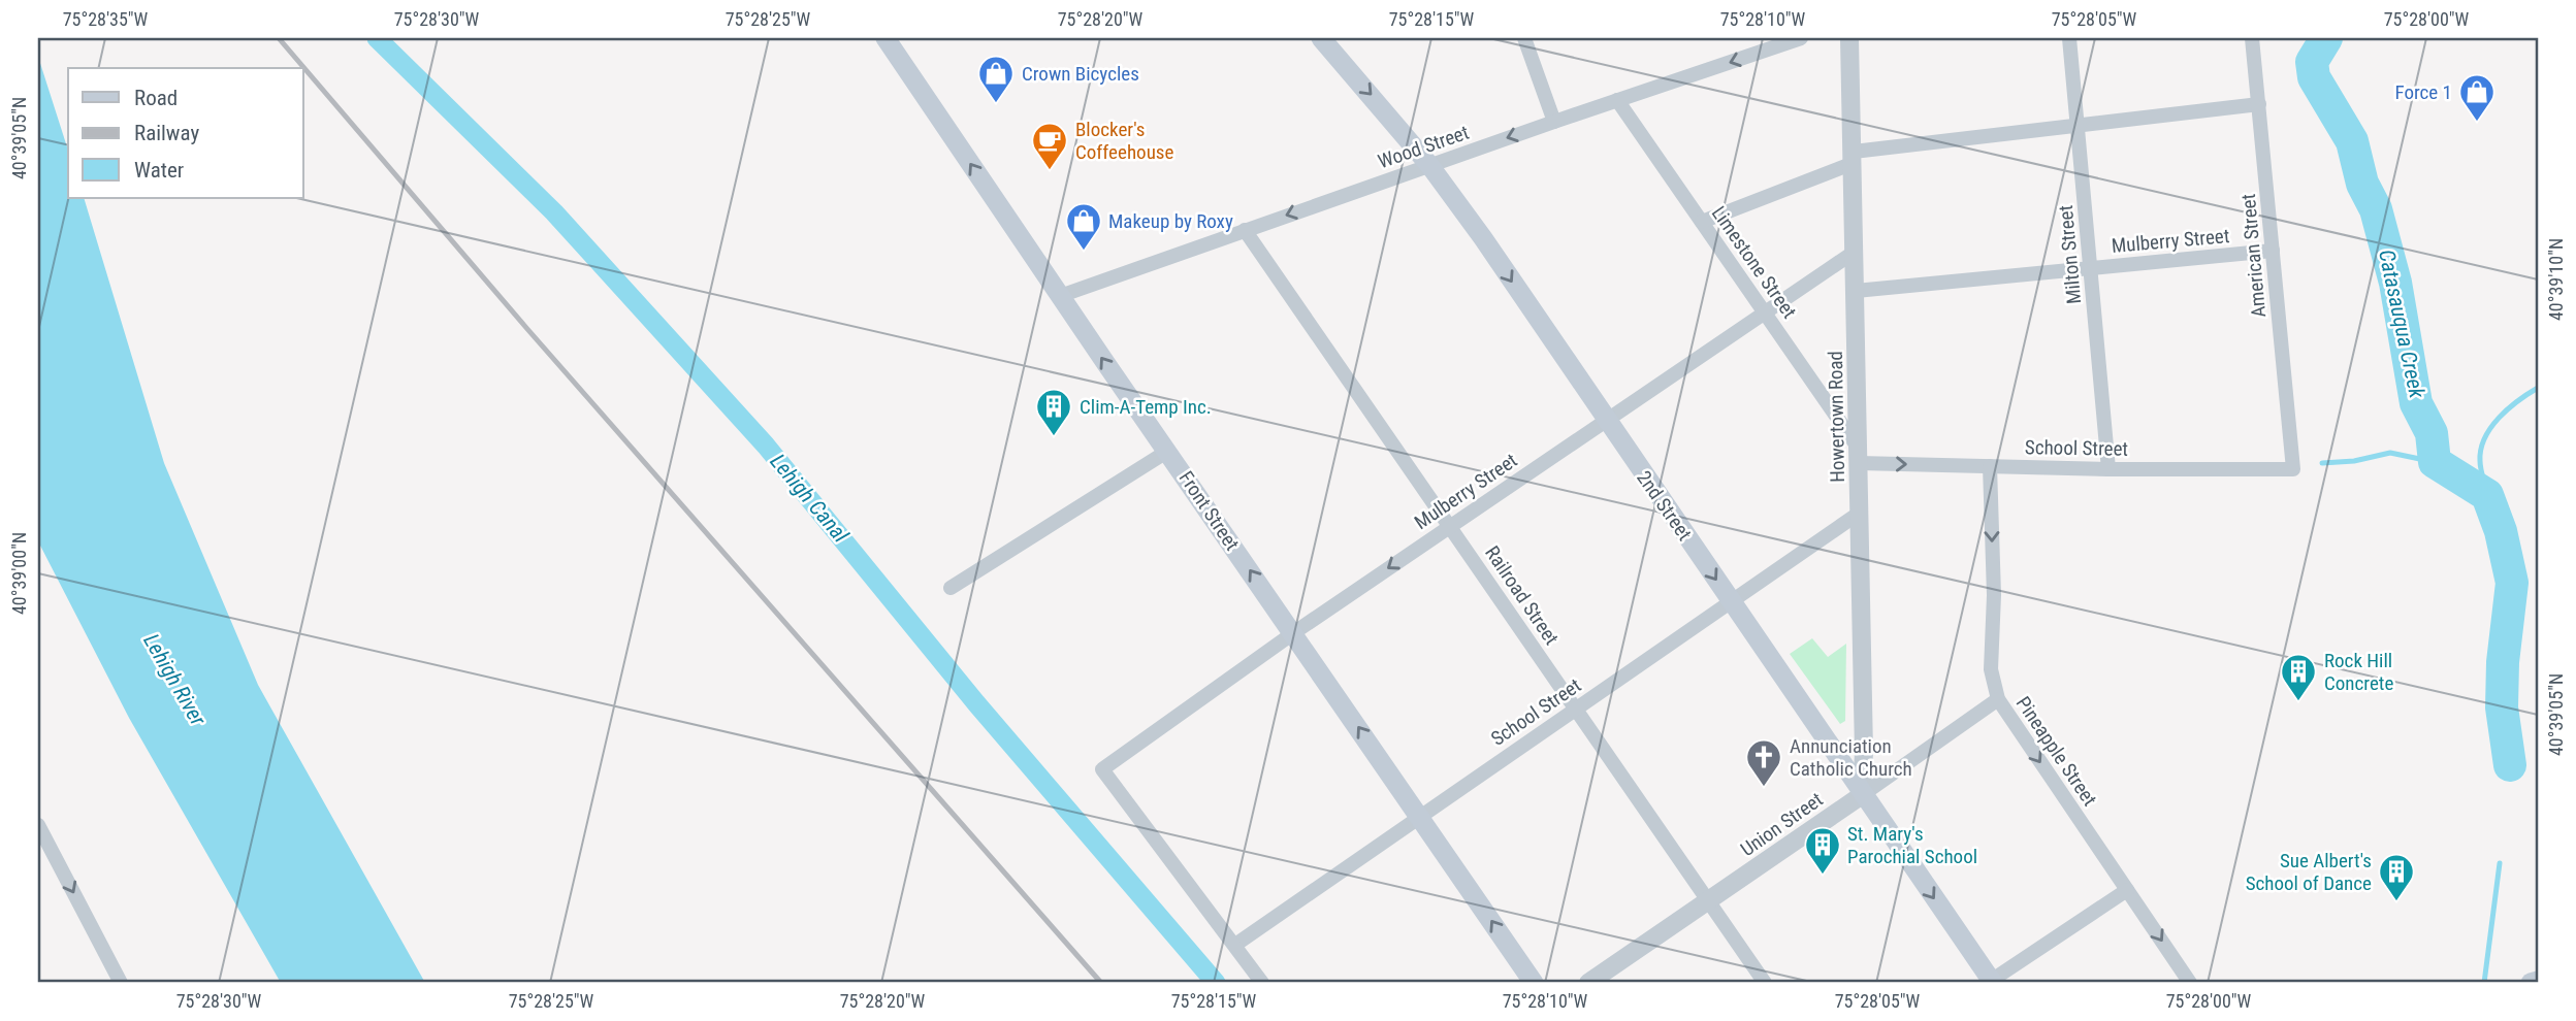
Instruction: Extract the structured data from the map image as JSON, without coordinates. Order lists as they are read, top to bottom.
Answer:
{
  "streets": {
    "main road": ["2nd Street", "Front Street"],
    "street": [
      "Wood Street",
      "Mulberry Street",
      "Milton Street",
      "American Street",
      "Limestone Street",
      "Howertown Road",
      "School Street",
      "Railroad Street",
      "Pineapple Street",
      "Union Street"
    ]
  },
  "crossings": [
    ["Wood Street", "Limestone Street"],
    ["Wood Street", "2nd Street"],
    ["Wood Street", "Front Street"],
    ["Wood Street", "Railroad Street"],
    ["Mulberry Street", "Milton Street"],
    ["Mulberry Street", "American Street"],
    ["Mulberry Street", "Limestone Street"],
    ["Mulberry Street", "Howertown Road"],
    ["Mulberry Street", "School Street"],
    ["Mulberry Street", "2nd Street"],
    ["Mulberry Street", "Front Street"],
    ["Mulberry Street", "Railroad Street"],
    ["Milton Street", "School Street"],
    ["American Street", "School Street"],
    ["Limestone Street", "Howertown Road"],
    ["Limestone Street", "School Street"],
    ["Howertown Road", "School Street"],
    ["Howertown Road", "2nd Street"],
    ["Howertown Road", "Union Street"],
    ["School Street", "2nd Street"],
    ["School Street", "Front Street"],
    ["School Street", "Railroad Street"],
    ["School Street", "Pineapple Street"],
    ["2nd Street", "Union Street"],
    ["Railroad Street", "Union Street"],
    ["Pineapple Street", "Union Street"]
  ],
  "one_way": [
    "Wood Street",
    "2nd Street",
    "Front Street",
    "Pineapple Street"
  ],
  "water": ["Catasauqua Creek", "Lehigh Canal", "Lehigh River"],
  "places": {
    "shop": ["Crown Bicycles", "Force 1", "Makeup by Roxy"],
    "cafe": ["Blocker's Coffeehouse"],
    "building": [
      "Clim-A-Temp Inc.",
      "Rock Hill Concrete",
      "St. Mary's Parochial School",
      "Sue Albert's School of Dance"
    ],
    "church": ["Annunciation Catholic Church"]
  },
  "legend": ["Road", "Railway", "Water"],
  "coordinates": [
    "75°28'35\"W",
    "75°28'30\"W",
    "75°28'25\"W",
    "75°28'20\"W",
    "75°28'15\"W",
    "75°28'10\"W",
    "75°28'05\"W",
    "75°28'00\"W",
    "40°39'05\"N",
    "40°39'10\"N",
    "40°39'00\"N"
  ]
}
